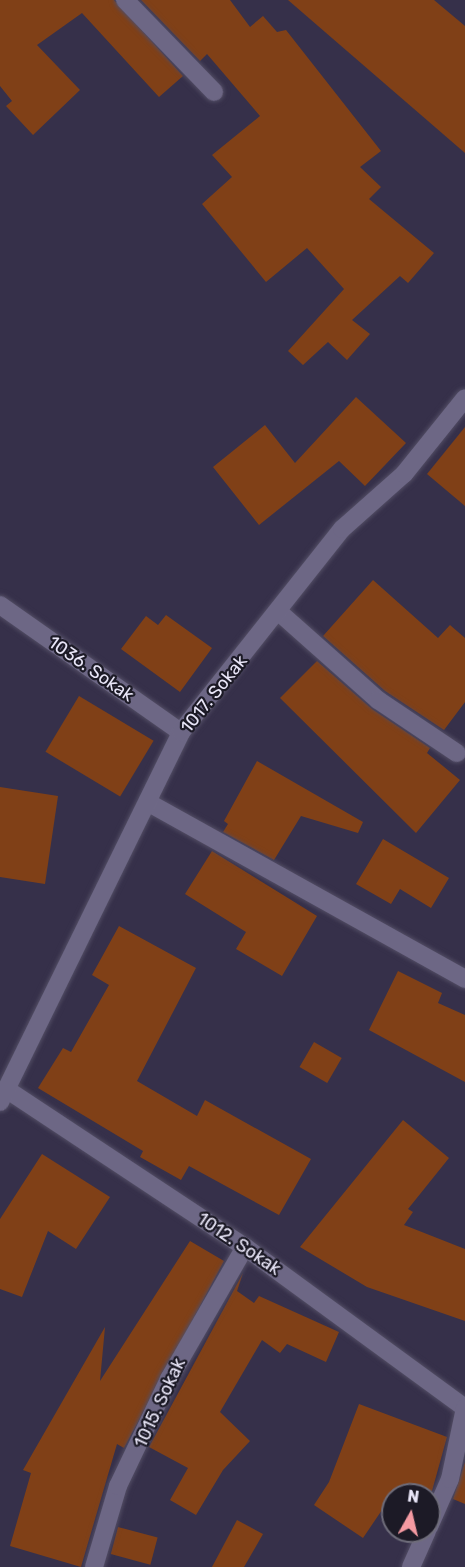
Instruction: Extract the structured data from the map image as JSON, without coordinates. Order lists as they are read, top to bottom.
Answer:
{
  "streets": {
    "street": [
      "1036. Sokak",
      "1017. Sokak",
      "1012. Sokak",
      "1015. Sokak"
    ]
  },
  "crossings": [
    ["1036. Sokak", "1017. Sokak"],
    ["1017. Sokak", "1012. Sokak"],
    ["1012. Sokak", "1015. Sokak"]
  ],
  "north": "top"
}
